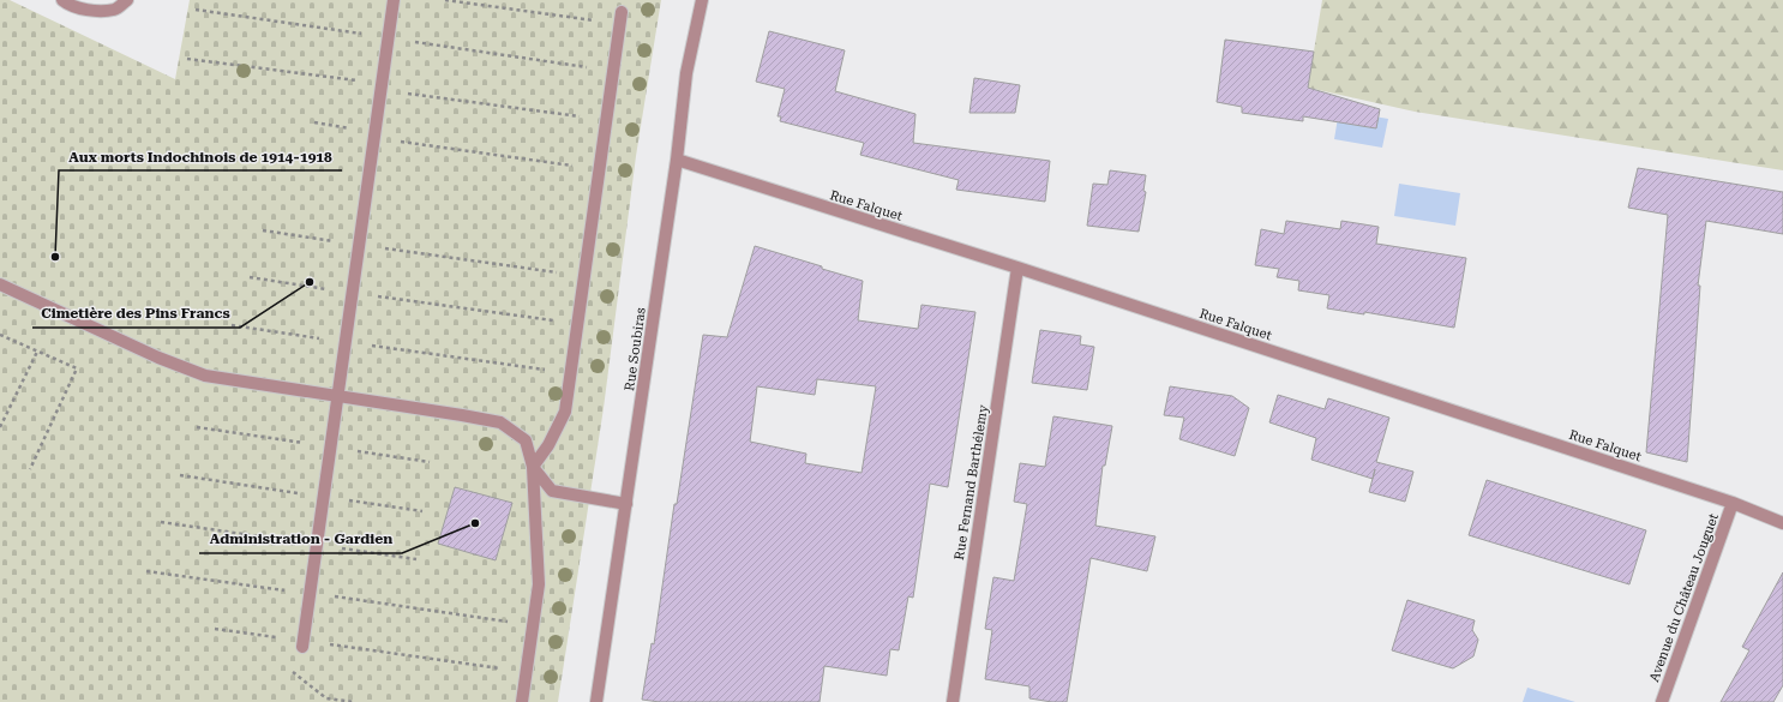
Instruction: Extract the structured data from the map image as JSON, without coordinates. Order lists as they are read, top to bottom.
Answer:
{
  "streets": {
    "street": [
      "Rue Falquet",
      "Rue Soubiras",
      "Rue Fernand Barthélemy",
      "Avenue du Château Jouguet"
    ]
  },
  "crossings": [
    ["Rue Falquet", "Rue Soubiras"],
    ["Rue Falquet", "Rue Fernand Barthélemy"],
    ["Rue Falquet", "Avenue du Château Jouguet"]
  ],
  "places": ["Aux morts Indochinois de 1914-1918", "Cimetière des Pins Francs", "Administration - Gardien"]
}
